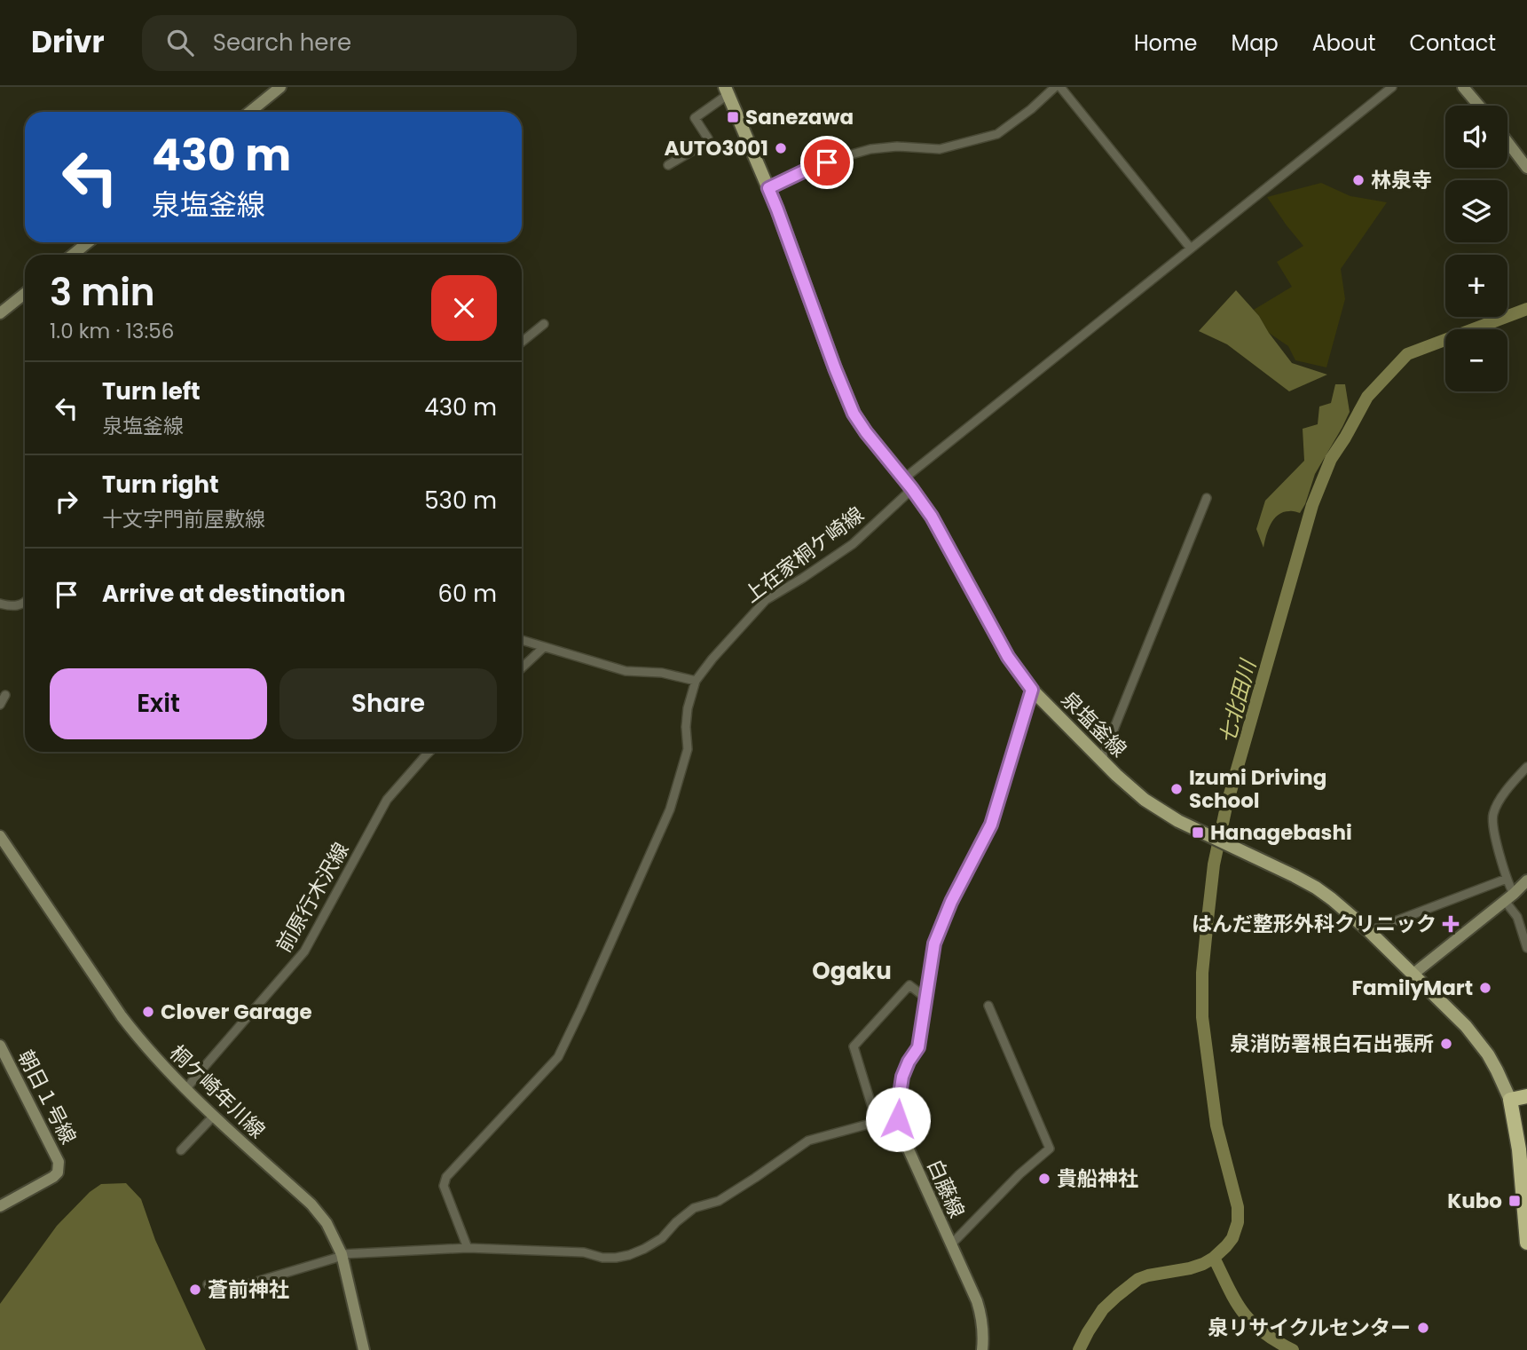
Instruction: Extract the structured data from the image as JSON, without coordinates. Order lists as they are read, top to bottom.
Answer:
{
  "streets": {
    "main road": ["泉塩釜線"],
    "street": [
      "上在家桐ケ崎線",
      "前原行木沢線",
      "桐ケ崎年川線",
      "朝日１号線",
      "白藤線"
    ]
  },
  "crossings": [
    ["上在家桐ケ崎線", "泉塩釜線"],
    ["泉塩釜線", "白藤線"],
    ["前原行木沢線", "桐ケ崎年川線"]
  ],
  "districts": ["Ogaku"],
  "water": ["七北田川"],
  "places": {
    "transit": ["Sanezawa", "Hanagebashi", "Kubo"],
    "other": [
      "AUTO3001",
      "林泉寺",
      "Izumi Driving School",
      "FamilyMart",
      "Clover Garage",
      "泉消防署根白石出張所",
      "貴船神社",
      "蒼前神社",
      "泉リサイクルセンター"
    ],
    "health": ["はんだ整形外科クリニック"]
  },
  "page": {
    "header": "Drivr",
    "search": "Search here",
    "nav": [
      "Home",
      "Map",
      "About",
      "Contact"
    ],
    "map_buttons": ["+", "−"],
    "turn": ["430 m", "泉塩釜線"],
    "heading": ["3 min", "1.0 km · 13:56"],
    "list": [
      {
        "name": "Turn left",
        "note": "泉塩釜線",
        "value": "430 m"
      },
      {
        "name": "Turn right",
        "note": "十文字門前屋敷線",
        "value": "530 m"
      },
      {
        "name": "Arrive at destination",
        "value": "60 m"
      }
    ],
    "buttons": ["Exit", "Share"]
  }
}
